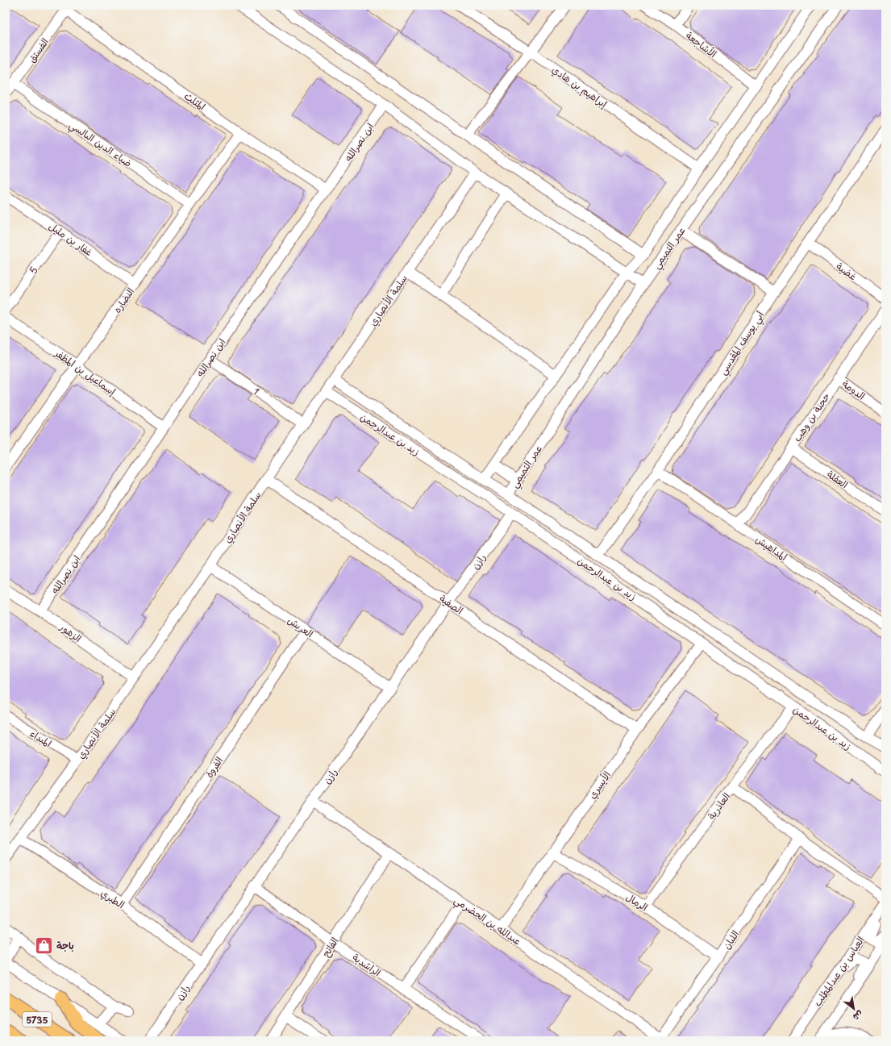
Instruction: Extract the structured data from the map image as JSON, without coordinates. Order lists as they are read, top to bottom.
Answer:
{
  "streets": {
    "main road": ["5735"],
    "street": [
      "الأشاجعة",
      "الفستق",
      "إبراهيم بن هادي",
      "المثلث",
      "ابن نصرالله",
      "ضياء الدين البالسي",
      "غفار بن مليل",
      "عمر التميمي",
      "5",
      "غضية",
      "النضاره",
      "سلمة الأنصاري",
      "أبي يوسف المقدسي",
      "إسماعيل بن المظفر",
      "الدومة",
      "1",
      "حجنة بن وهب",
      "زيد بن عبدالرحمن",
      "العقلة",
      "المداهيش",
      "رازن",
      "الصفية",
      "العريش",
      "الزهور",
      "المبداء",
      "الفروة",
      "الأيسري",
      "العاذرية",
      "الطبري",
      "الرمال",
      "عبدالله بن الحضرمي",
      "اللبان",
      "الفاتح",
      "الراشدية",
      "العباس بن عبدالمطلب"
    ]
  },
  "crossings": [
    ["الفستق", "المثلث"],
    ["الفستق", "ضياء الدين البالسي"],
    ["المثلث", "ابن نصرالله"],
    ["المثلث", "النضاره"],
    ["ابن نصرالله", "إسماعيل بن المظفر"],
    ["ابن نصرالله", "1"],
    ["ابن نصرالله", "الزهور"],
    ["ضياء الدين البالسي", "النضاره"],
    ["غفار بن مليل", "5"],
    ["غفار بن مليل", "النضاره"],
    ["عمر التميمي", "زيد بن عبدالرحمن"],
    ["غضية", "أبي يوسف المقدسي"],
    ["النضاره", "إسماعيل بن المظفر"],
    ["سلمة الأنصاري", "1"],
    ["سلمة الأنصاري", "زيد بن عبدالرحمن"],
    ["سلمة الأنصاري", "الصفية"],
    ["سلمة الأنصاري", "العريش"],
    ["سلمة الأنصاري", "الزهور"],
    ["سلمة الأنصاري", "المبداء"],
    ["سلمة الأنصاري", "الطبري"],
    ["أبي يوسف المقدسي", "زيد بن عبدالرحمن"],
    ["أبي يوسف المقدسي", "المداهيش"],
    ["الدومة", "حجنة بن وهب"],
    ["حجنة بن وهب", "العقلة"],
    ["حجنة بن وهب", "المداهيش"],
    ["زيد بن عبدالرحمن", "رازن"],
    ["زيد بن عبدالرحمن", "الأيسري"],
    ["زيد بن عبدالرحمن", "العاذرية"],
    ["رازن", "الصفية"],
    ["رازن", "العريش"],
    ["رازن", "الطبري"],
    ["رازن", "عبدالله بن الحضرمي"],
    ["رازن", "الراشدية"],
    ["الصفية", "الأيسري"],
    ["العريش", "الفروة"],
    ["الفروة", "الطبري"],
    ["الأيسري", "الرمال"],
    ["الأيسري", "عبدالله بن الحضرمي"],
    ["العاذرية", "الرمال"],
    ["الرمال", "اللبان"],
    ["عبدالله بن الحضرمي", "اللبان"],
    ["عبدالله بن الحضرمي", "الفاتح"],
    ["الفاتح", "الراشدية"]
  ],
  "places": {
    "shop": ["باجة"]
  },
  "north": "bottom right"
}
